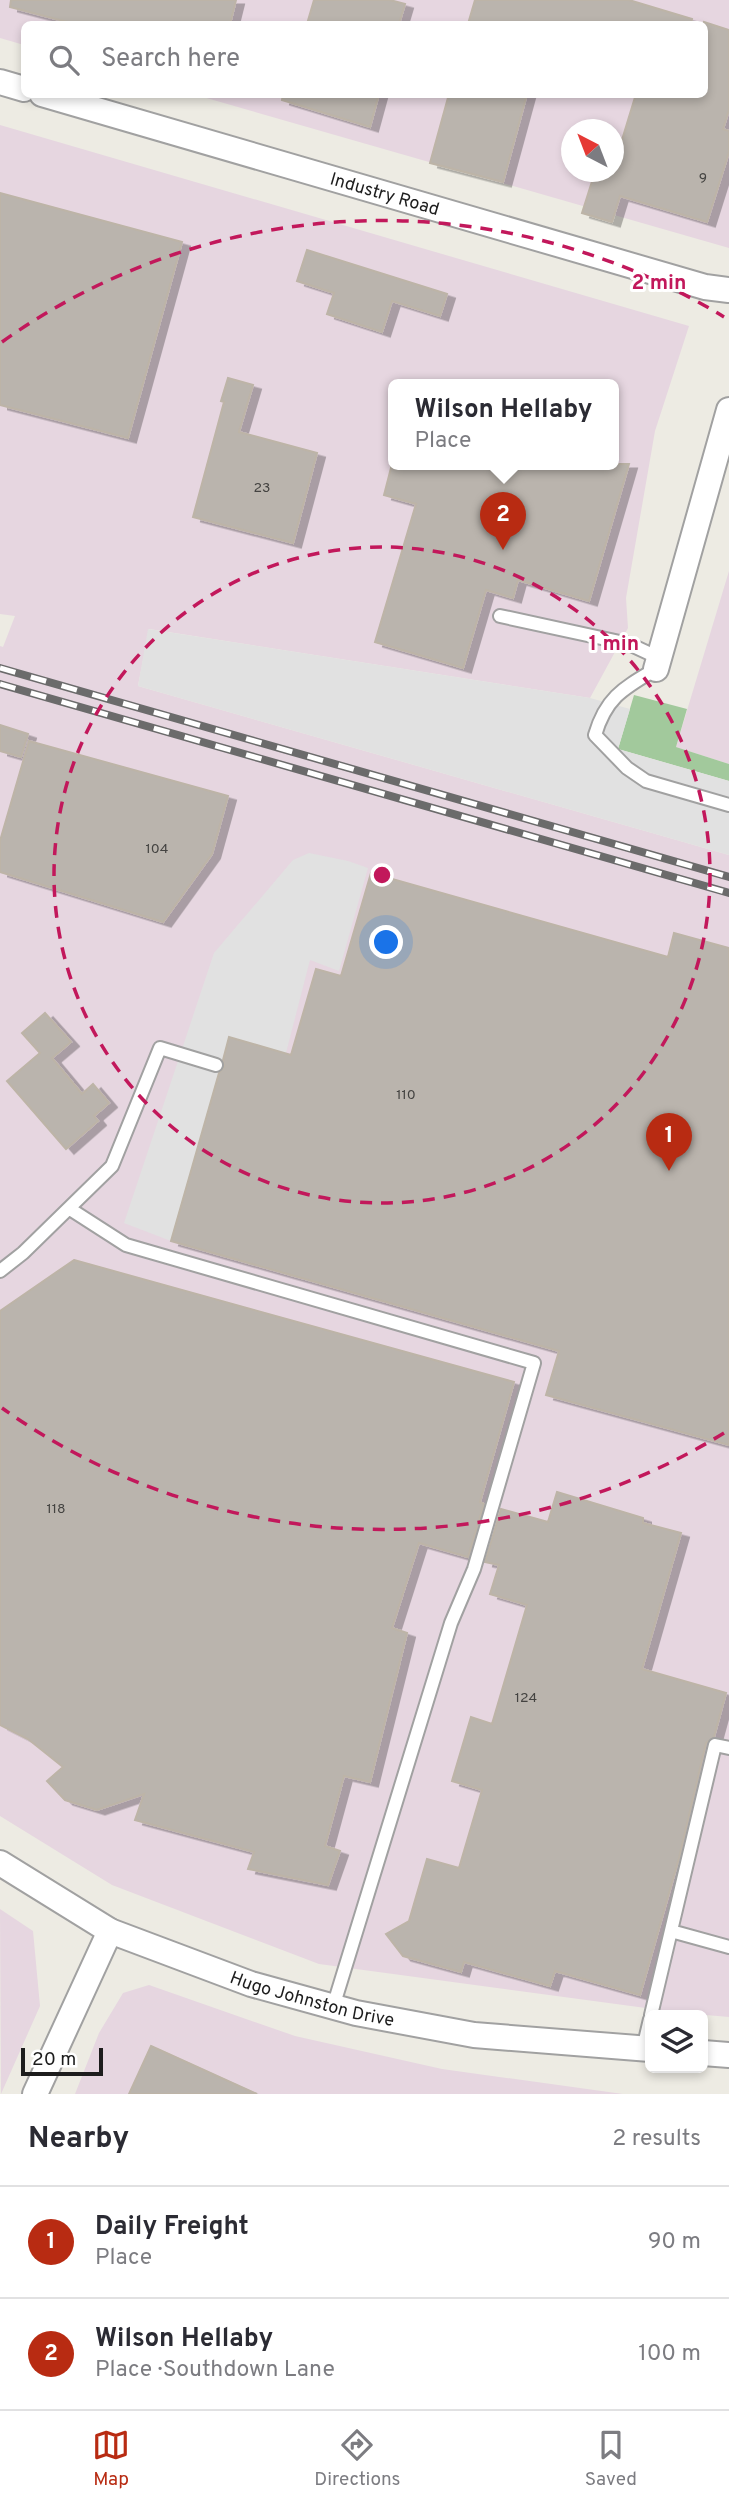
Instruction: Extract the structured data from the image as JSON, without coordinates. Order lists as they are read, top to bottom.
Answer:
{
  "streets": {
    "street": ["Industry Road", "Hugo Johnston Drive"]
  },
  "house_numbers": [
    "9",
    "23",
    "104",
    "110",
    "118",
    "124"
  ],
  "scale_bar": "20 m",
  "north": "top left",
  "page": {
    "search": "Search here",
    "popup": ["Wilson Hellaby", "Place"],
    "pins": ["2", "1"],
    "scale": "20 m",
    "heading": ["Nearby", "2 results"],
    "list": [
      {
        "mark": "1",
        "name": "Daily Freight",
        "note": "Place",
        "value": "90 m"
      },
      {
        "mark": "2",
        "name": "Wilson Hellaby",
        "note": "Place · Southdown Lane",
        "value": "100 m"
      }
    ],
    "nav": ["Map", "Directions", "Saved"]
  },
  "rings": ["2 min", "1 min"]
}
